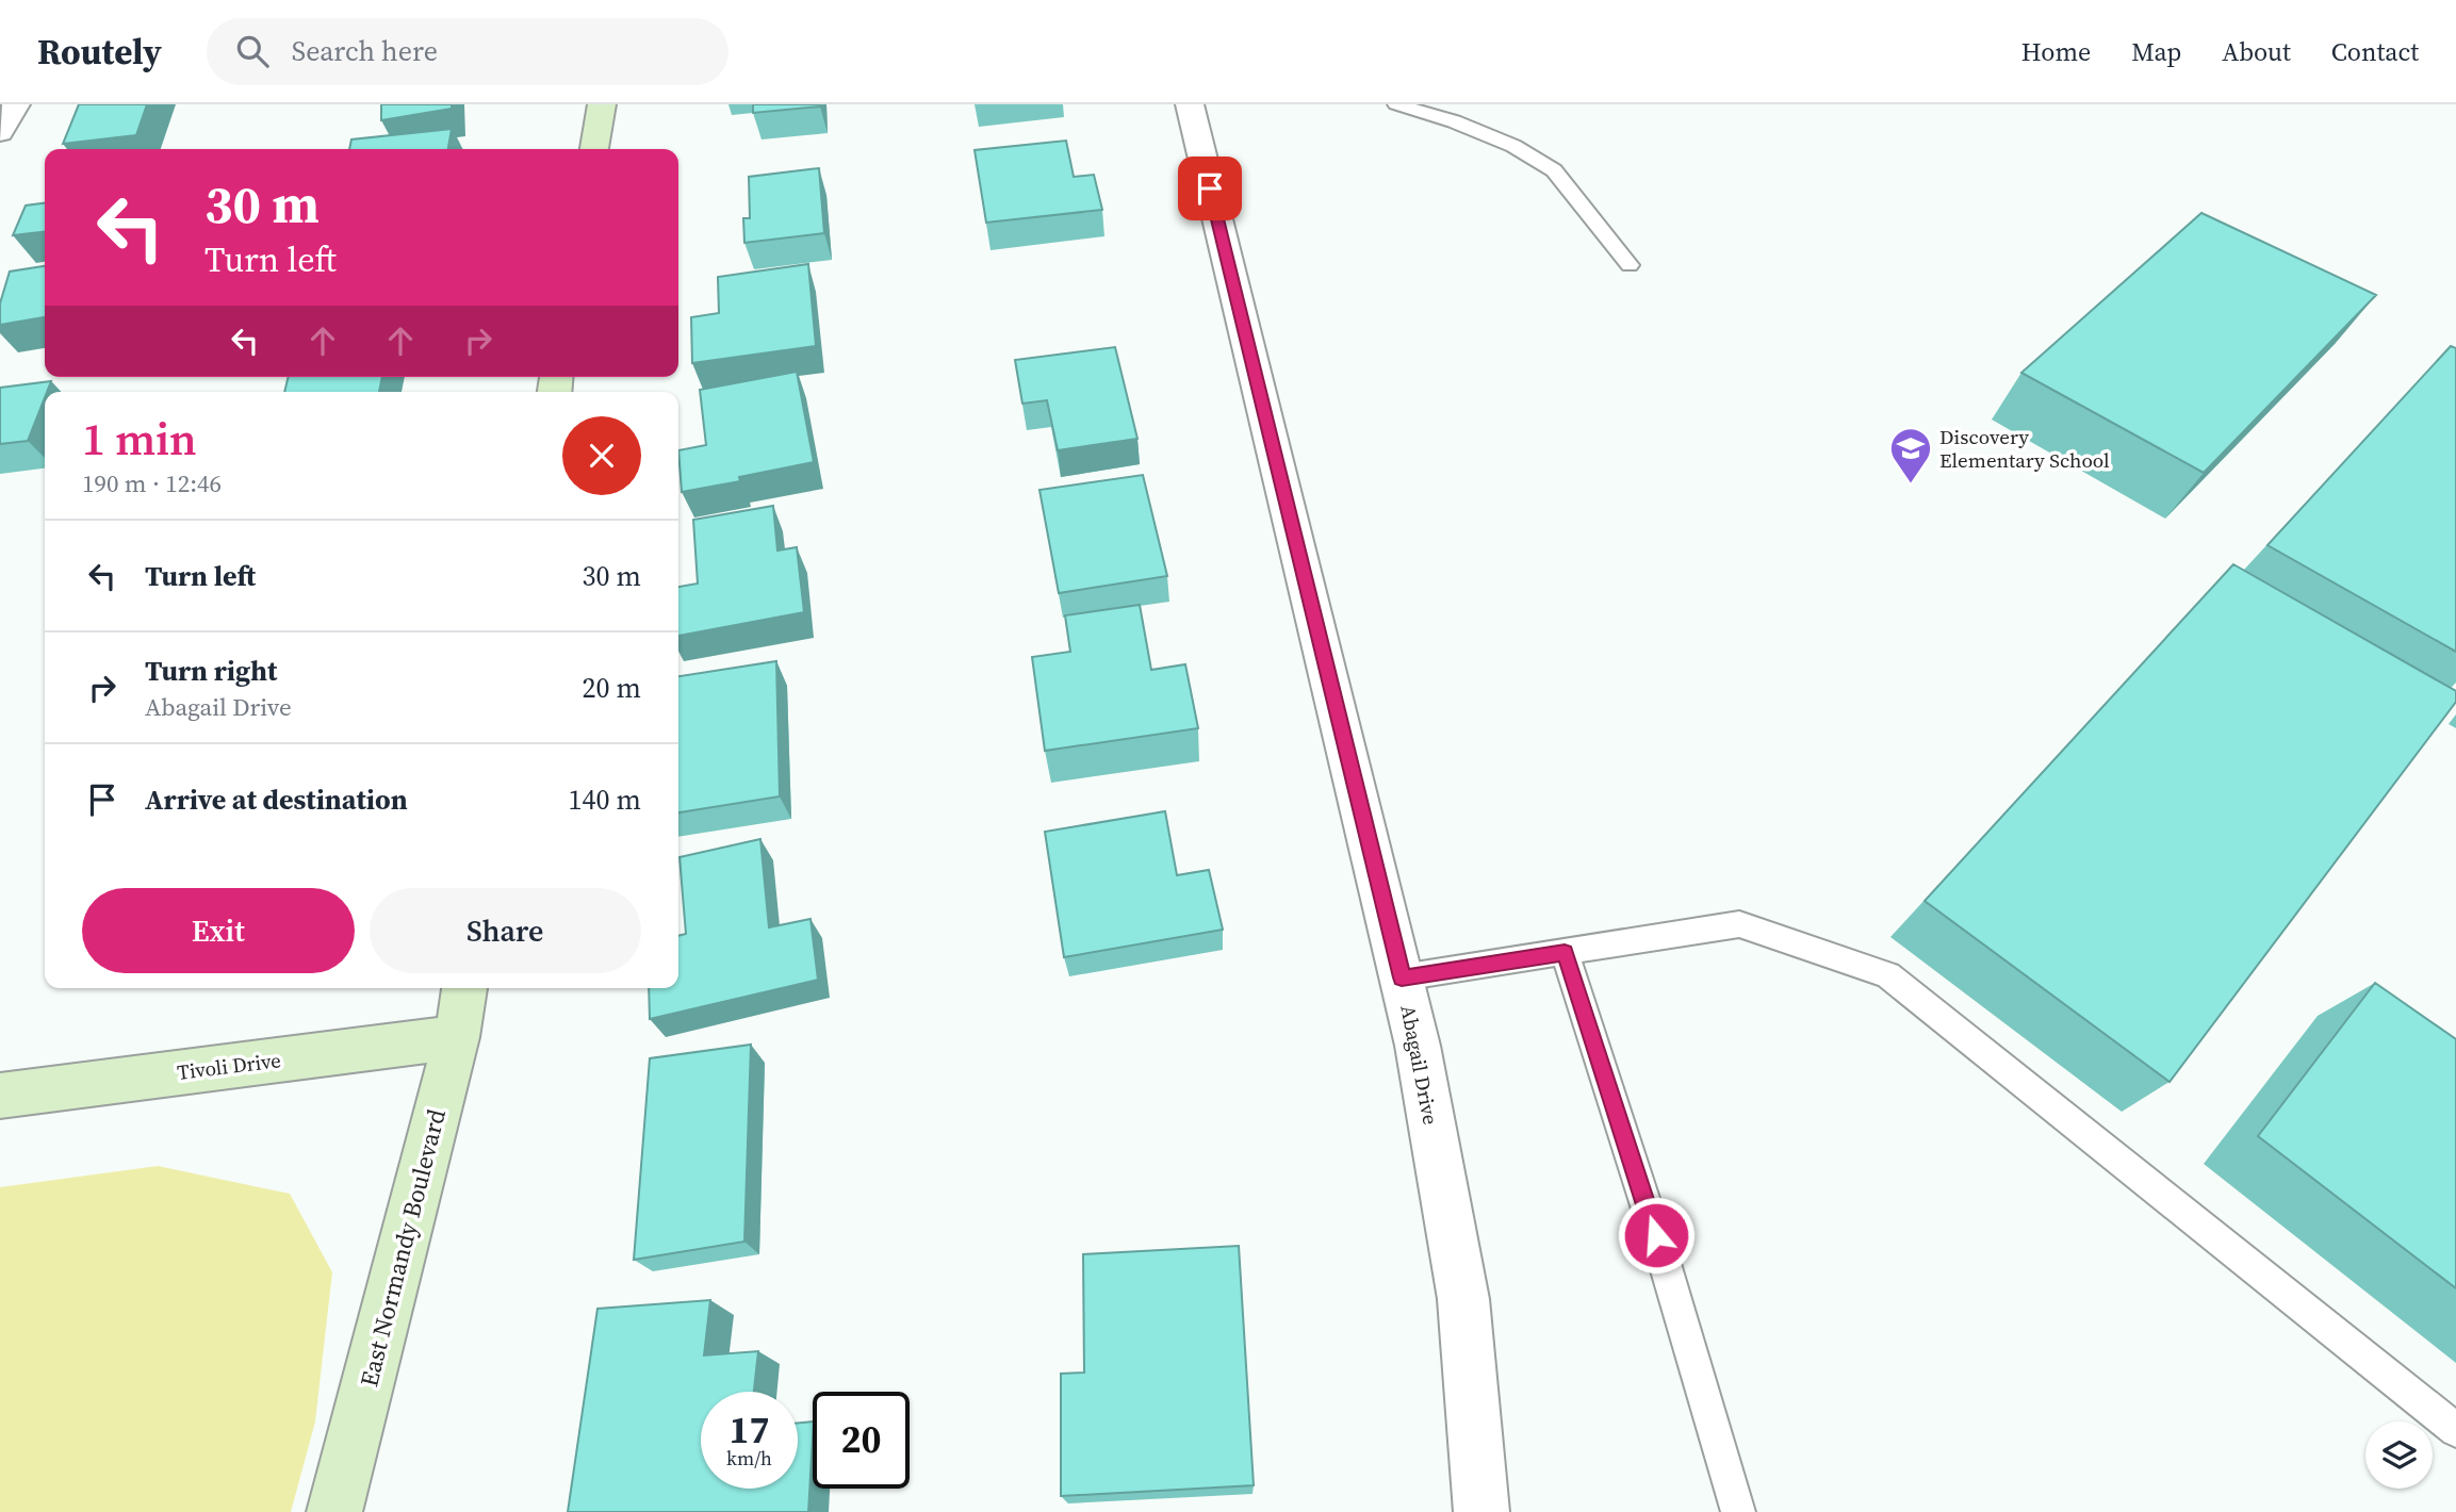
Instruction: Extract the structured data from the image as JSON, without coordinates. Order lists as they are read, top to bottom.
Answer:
{
  "streets": {
    "street": ["Abagail Drive", "Tivoli Drive", "East Normandy Boulevard"]
  },
  "crossings": [
    ["Tivoli Drive", "East Normandy Boulevard"]
  ],
  "places": {
    "school or university": ["Discovery Elementary School"]
  },
  "page": {
    "header": "Routely",
    "search": "Search here",
    "nav": [
      "Home",
      "Map",
      "About",
      "Contact"
    ],
    "turn": ["30 m", "Turn left"],
    "heading": ["1 min", "190 m · 12:46"],
    "list": [
      {
        "name": "Turn left",
        "value": "30 m"
      },
      {
        "name": "Turn right",
        "note": "Abagail Drive",
        "value": "20 m"
      },
      {
        "name": "Arrive at destination",
        "value": "140 m"
      }
    ],
    "buttons": ["Exit", "Share"],
    "speed": "17 km/h",
    "limit": "20"
  }
}
